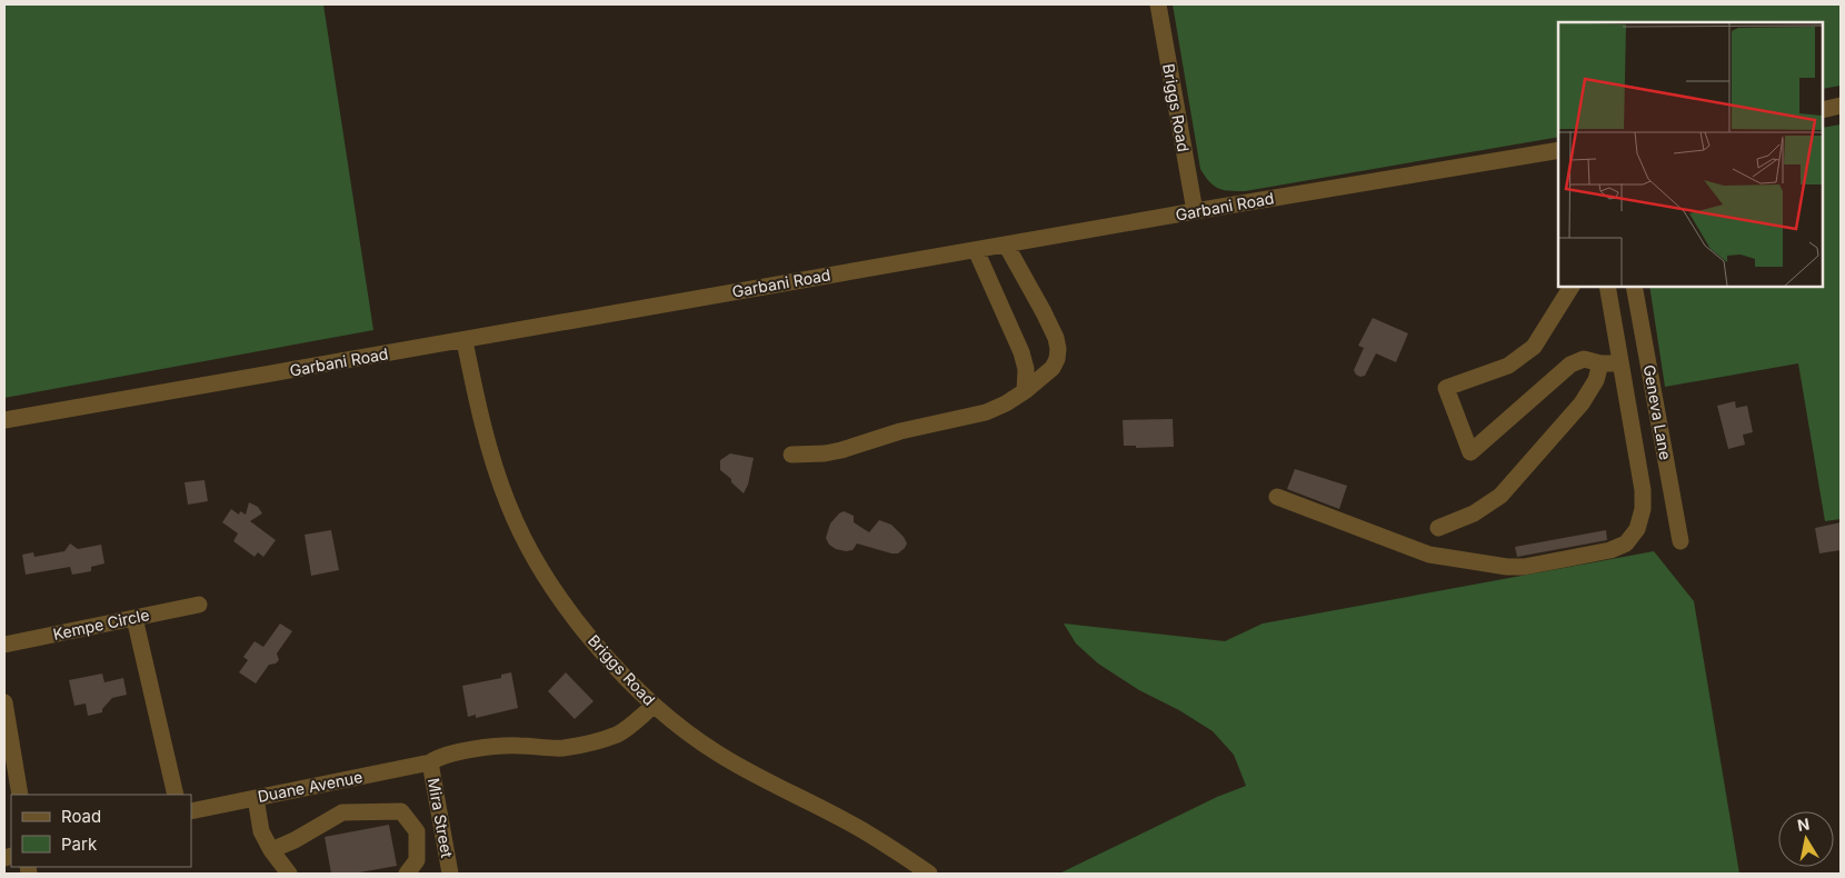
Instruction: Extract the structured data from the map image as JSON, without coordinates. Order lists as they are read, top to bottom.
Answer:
{
  "streets": {
    "street": [
      "Briggs Road",
      "Garbani Road",
      "Geneva Lane",
      "Kempe Circle",
      "Duane Avenue",
      "Mira Street"
    ]
  },
  "crossings": [
    ["Briggs Road", "Garbani Road"],
    ["Briggs Road", "Duane Avenue"],
    ["Duane Avenue", "Mira Street"]
  ],
  "legend": ["Road", "Park"],
  "north": "top"
}
